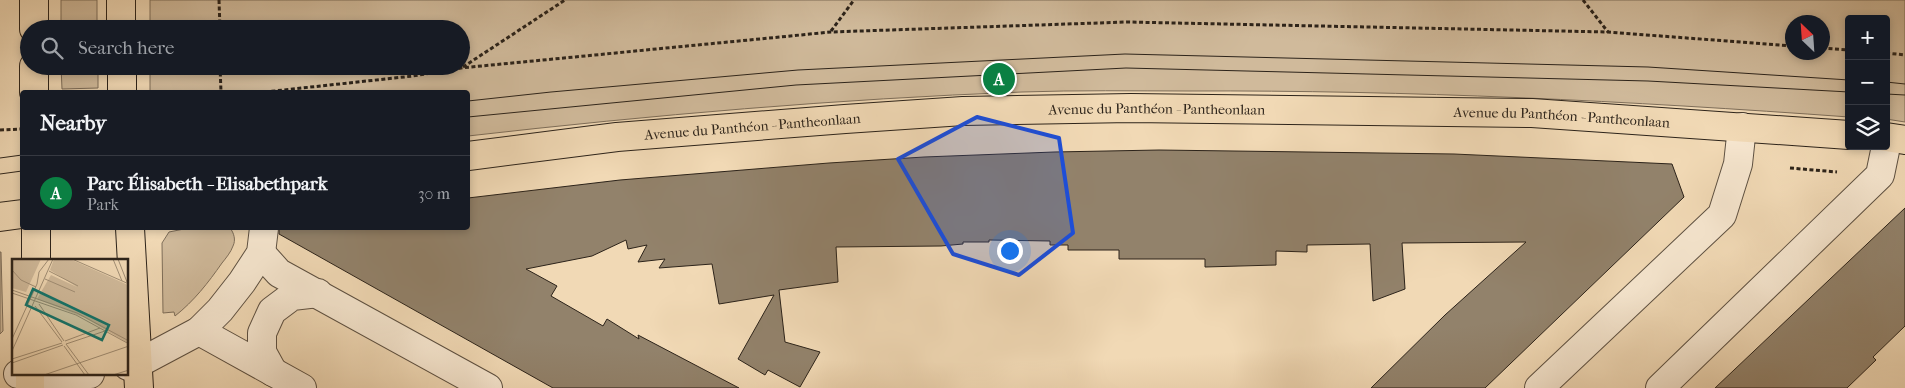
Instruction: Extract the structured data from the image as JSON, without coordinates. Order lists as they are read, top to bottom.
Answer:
{
  "streets": {
    "main road": ["Avenue du Panthéon - Pantheonlaan"]
  },
  "north": "top left",
  "page": {
    "map_buttons": ["+", "−"],
    "search": "Search here",
    "pins": "A",
    "heading": "Nearby",
    "list": [
      {
        "mark": "A",
        "name": "Parc Élisabeth - Elisabethpark",
        "note": "Park",
        "value": "30 m"
      }
    ]
  }
}
